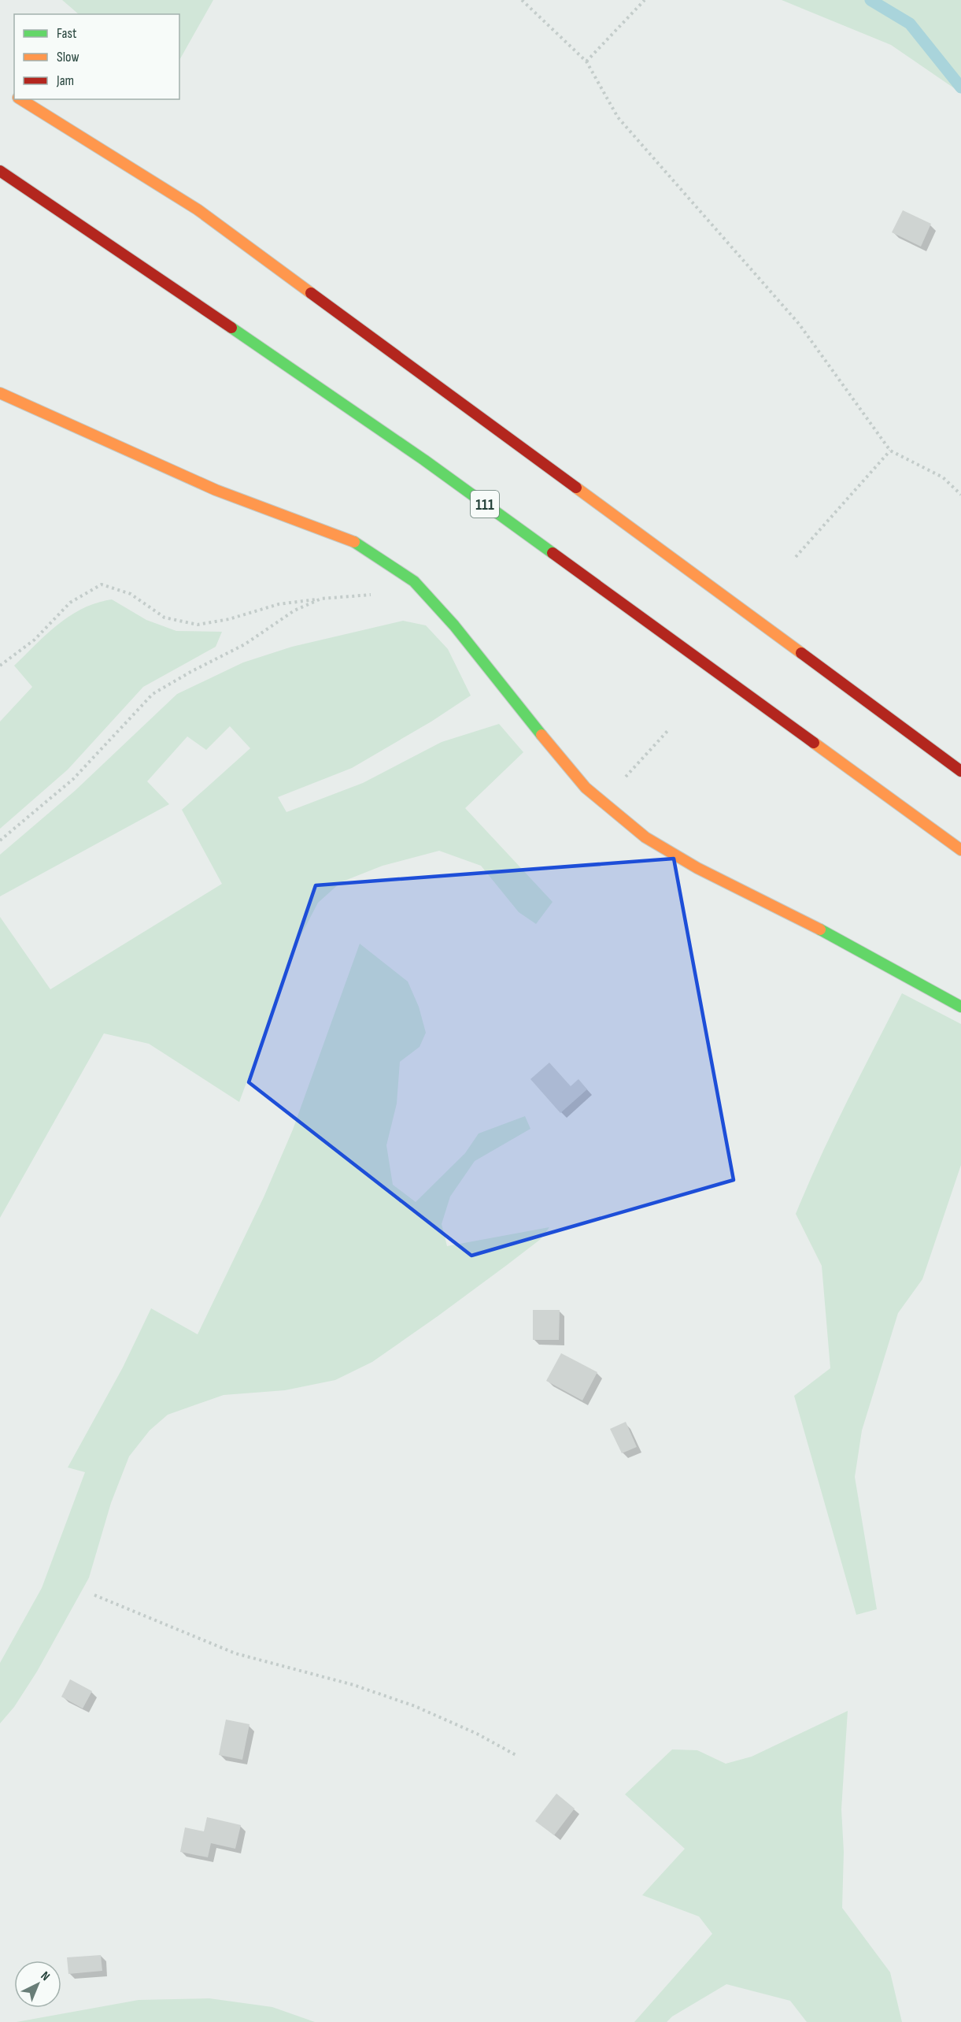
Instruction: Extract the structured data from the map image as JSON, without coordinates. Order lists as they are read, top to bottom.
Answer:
{
  "streets": {
    "main road": ["111"]
  },
  "legend": ["Fast", "Slow", "Jam"],
  "north": "top right"
}
